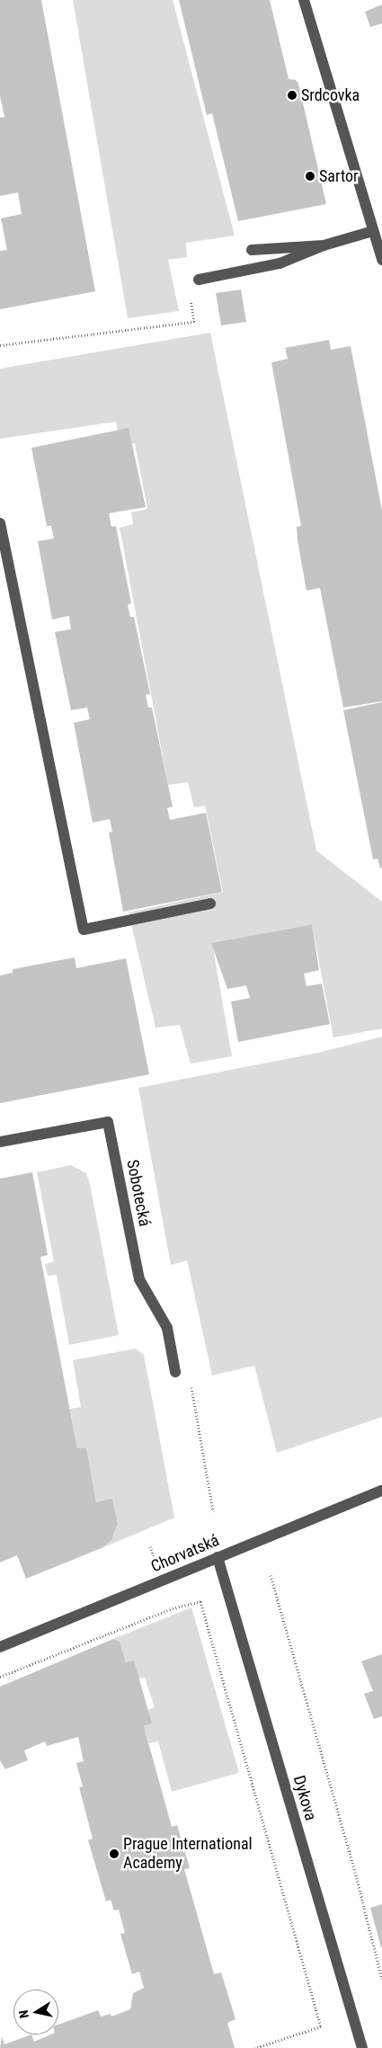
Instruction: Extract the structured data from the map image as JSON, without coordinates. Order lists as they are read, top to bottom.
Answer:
{
  "streets": {
    "street": ["Sobotecká", "Chorvatská", "Dykova"]
  },
  "crossings": [
    ["Chorvatská", "Dykova"]
  ],
  "places": ["Srdcovka", "Sartor", "Prague International Academy"],
  "north": "left"
}
